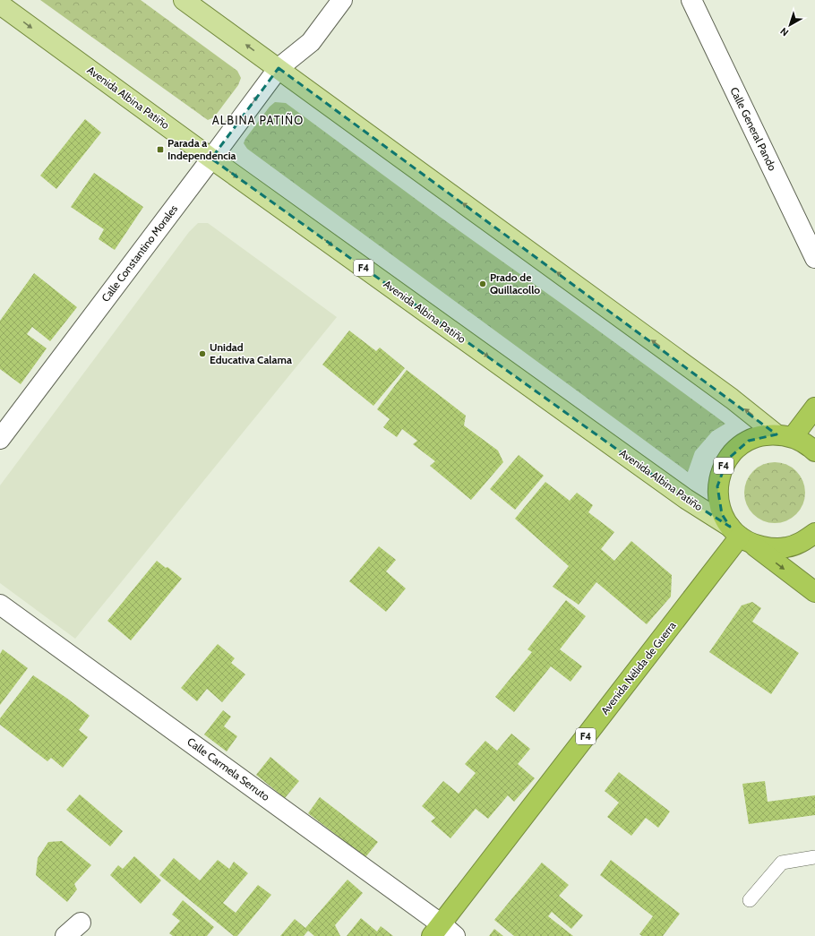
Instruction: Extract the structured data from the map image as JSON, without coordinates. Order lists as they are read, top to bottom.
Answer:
{
  "streets": {
    "highway": ["Avenida Albina Patiño", "F4", "Avenida Nélida de Guerra"],
    "street": ["Calle General Pando", "Calle Constantino Morales", "Calle Carmela Serruto"]
  },
  "crossings": [
    ["Avenida Albina Patiño", "Calle Constantino Morales"],
    ["Avenida Albina Patiño", "F4"],
    ["Avenida Albina Patiño", "Avenida Nélida de Guerra"],
    ["F4", "Avenida Nélida de Guerra"],
    ["Avenida Nélida de Guerra", "Calle Carmela Serruto"]
  ],
  "districts": ["ALBINA PATIÑO"],
  "places": {
    "transit": ["Parada a Independencia"],
    "other": ["Prado de Quillacollo", "Unidad Educativa Calama"]
  },
  "north": "bottom left"
}
